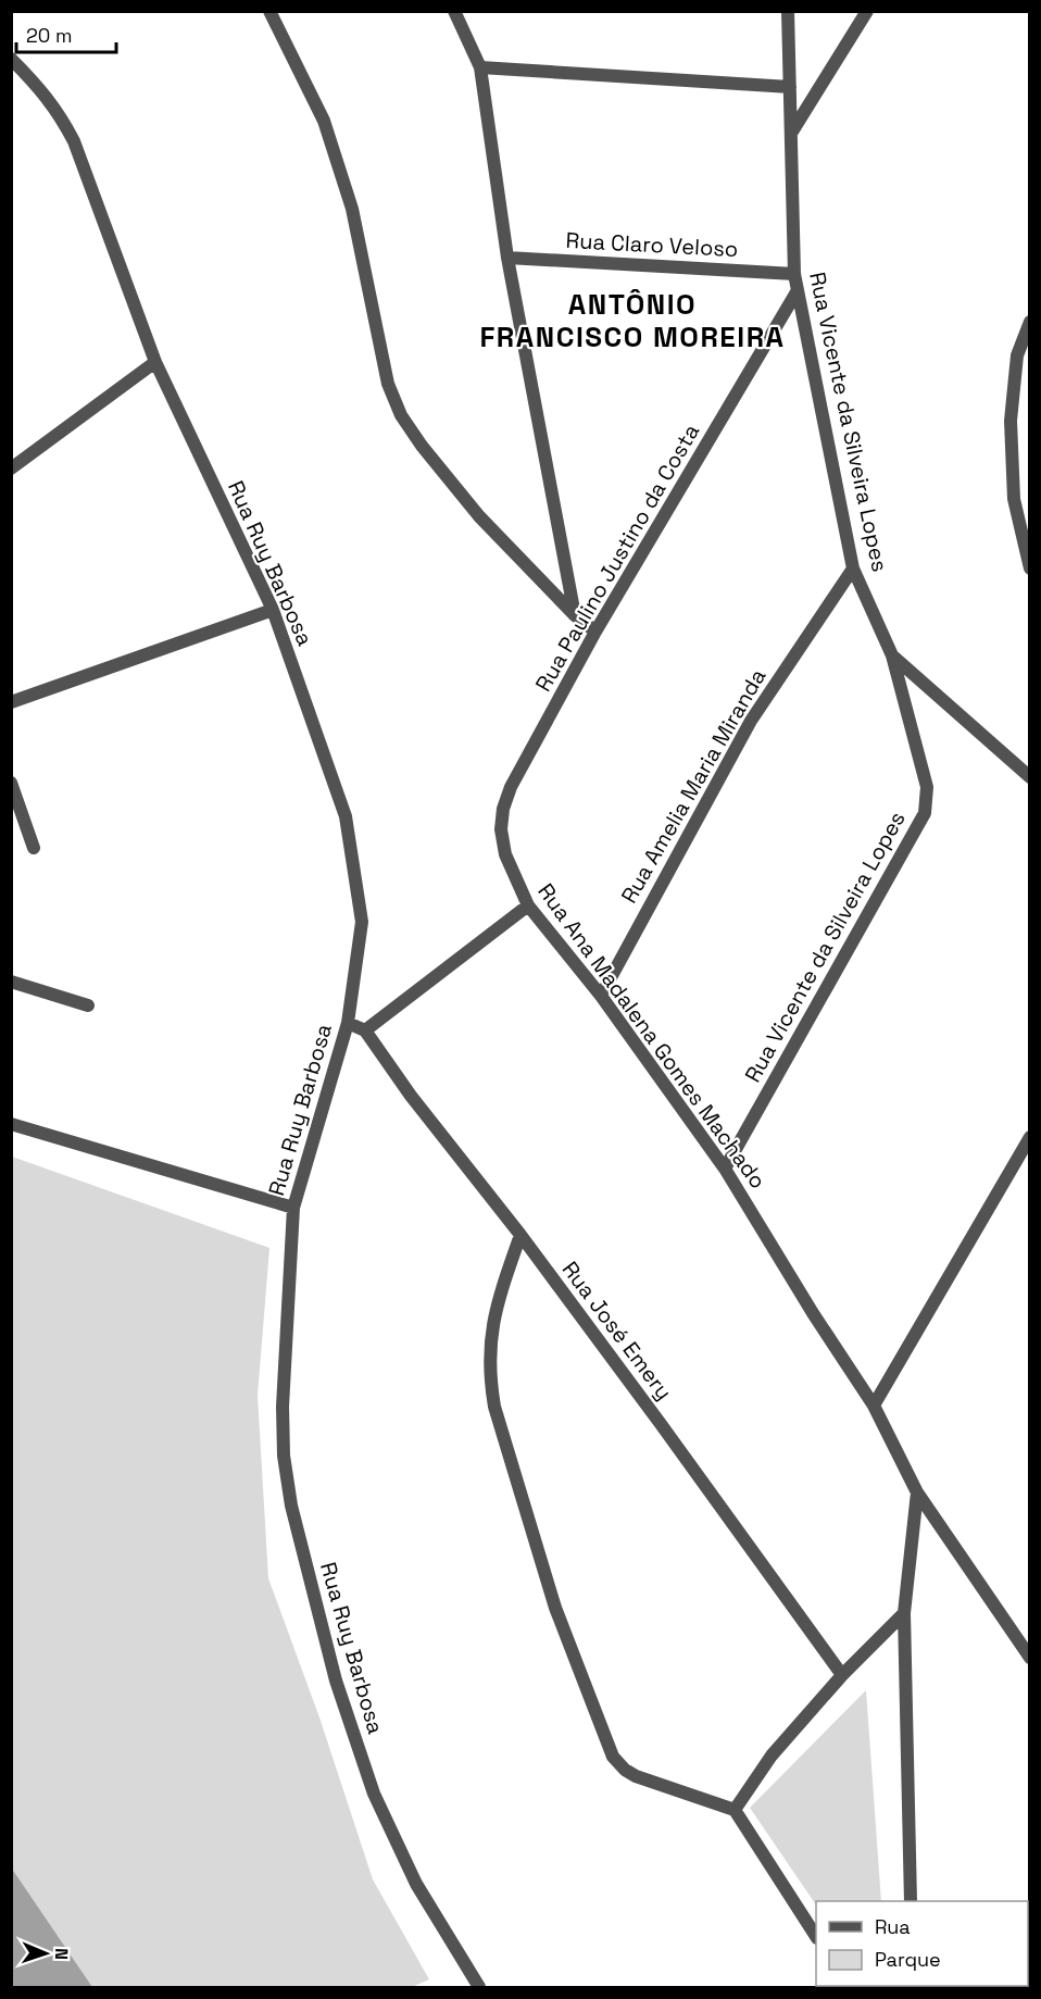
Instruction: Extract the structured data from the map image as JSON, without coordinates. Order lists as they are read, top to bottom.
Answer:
{
  "streets": {
    "street": [
      "Rua Claro Veloso",
      "Rua Vicente da Silveira Lopes",
      "Rua Paulino Justino da Costa",
      "Rua Ruy Barbosa",
      "Rua Amelia Maria Miranda",
      "Rua Ana Madalena Gomes Machado",
      "Rua José Emery"
    ]
  },
  "crossings": [
    ["Rua Claro Veloso", "Rua Vicente da Silveira Lopes"],
    ["Rua Vicente da Silveira Lopes", "Rua Paulino Justino da Costa"],
    ["Rua Vicente da Silveira Lopes", "Rua Amelia Maria Miranda"],
    ["Rua Vicente da Silveira Lopes", "Rua Ana Madalena Gomes Machado"],
    ["Rua Paulino Justino da Costa", "Rua Ana Madalena Gomes Machado"],
    ["Rua Ruy Barbosa", "Rua José Emery"],
    ["Rua Amelia Maria Miranda", "Rua Ana Madalena Gomes Machado"]
  ],
  "districts": ["ANTÔNIO FRANCISCO MOREIRA"],
  "legend": ["Rua", "Parque"],
  "scale_bar": "20 m",
  "north": "right"
}
